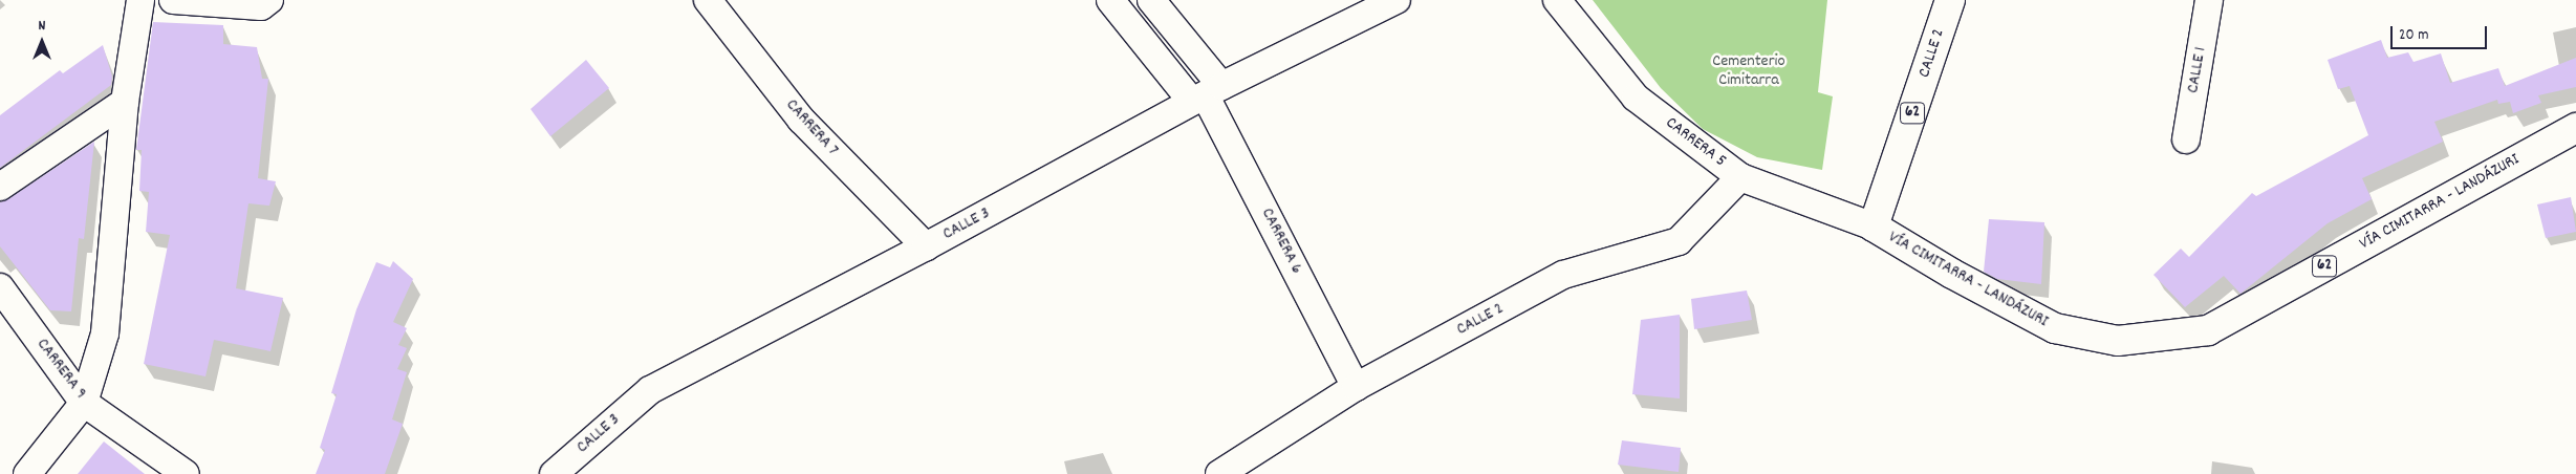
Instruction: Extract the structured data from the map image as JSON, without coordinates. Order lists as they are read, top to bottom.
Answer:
{
  "streets": {
    "main road": ["CALLE 2", "62", "VÍA CIMITARRA - LANDÁZURI"],
    "street": [
      "CALLE 1",
      "CARRERA 7",
      "CARRERA 5",
      "CALLE 3",
      "CARRERA 6",
      "CARRERA 9"
    ]
  },
  "crossings": [
    ["CALLE 2", "CARRERA 5"],
    ["CALLE 2", "VÍA CIMITARRA - LANDÁZURI"],
    ["CALLE 2", "CARRERA 6"],
    ["CARRERA 7", "CALLE 3"],
    ["CARRERA 5", "VÍA CIMITARRA - LANDÁZURI"],
    ["CALLE 3", "CARRERA 6"]
  ],
  "parks": ["Cementerio Cimitarra"],
  "scale_bar": "20 m",
  "north": "top"
}
